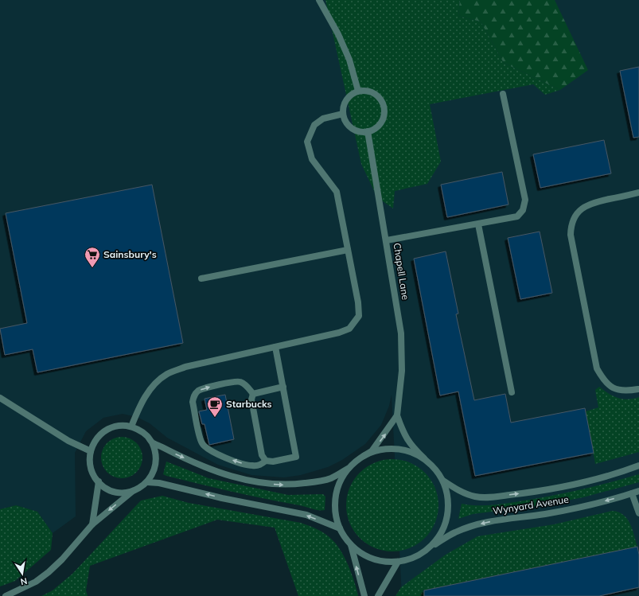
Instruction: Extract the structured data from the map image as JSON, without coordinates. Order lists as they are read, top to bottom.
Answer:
{
  "streets": {
    "street": ["Chapell Lane", "Wynyard Avenue"]
  },
  "crossings": [
    ["Chapell Lane", "Wynyard Avenue"]
  ],
  "places": {
    "supermarket": ["Sainsbury's"],
    "cafe": ["Starbucks"]
  },
  "north": "bottom"
}
